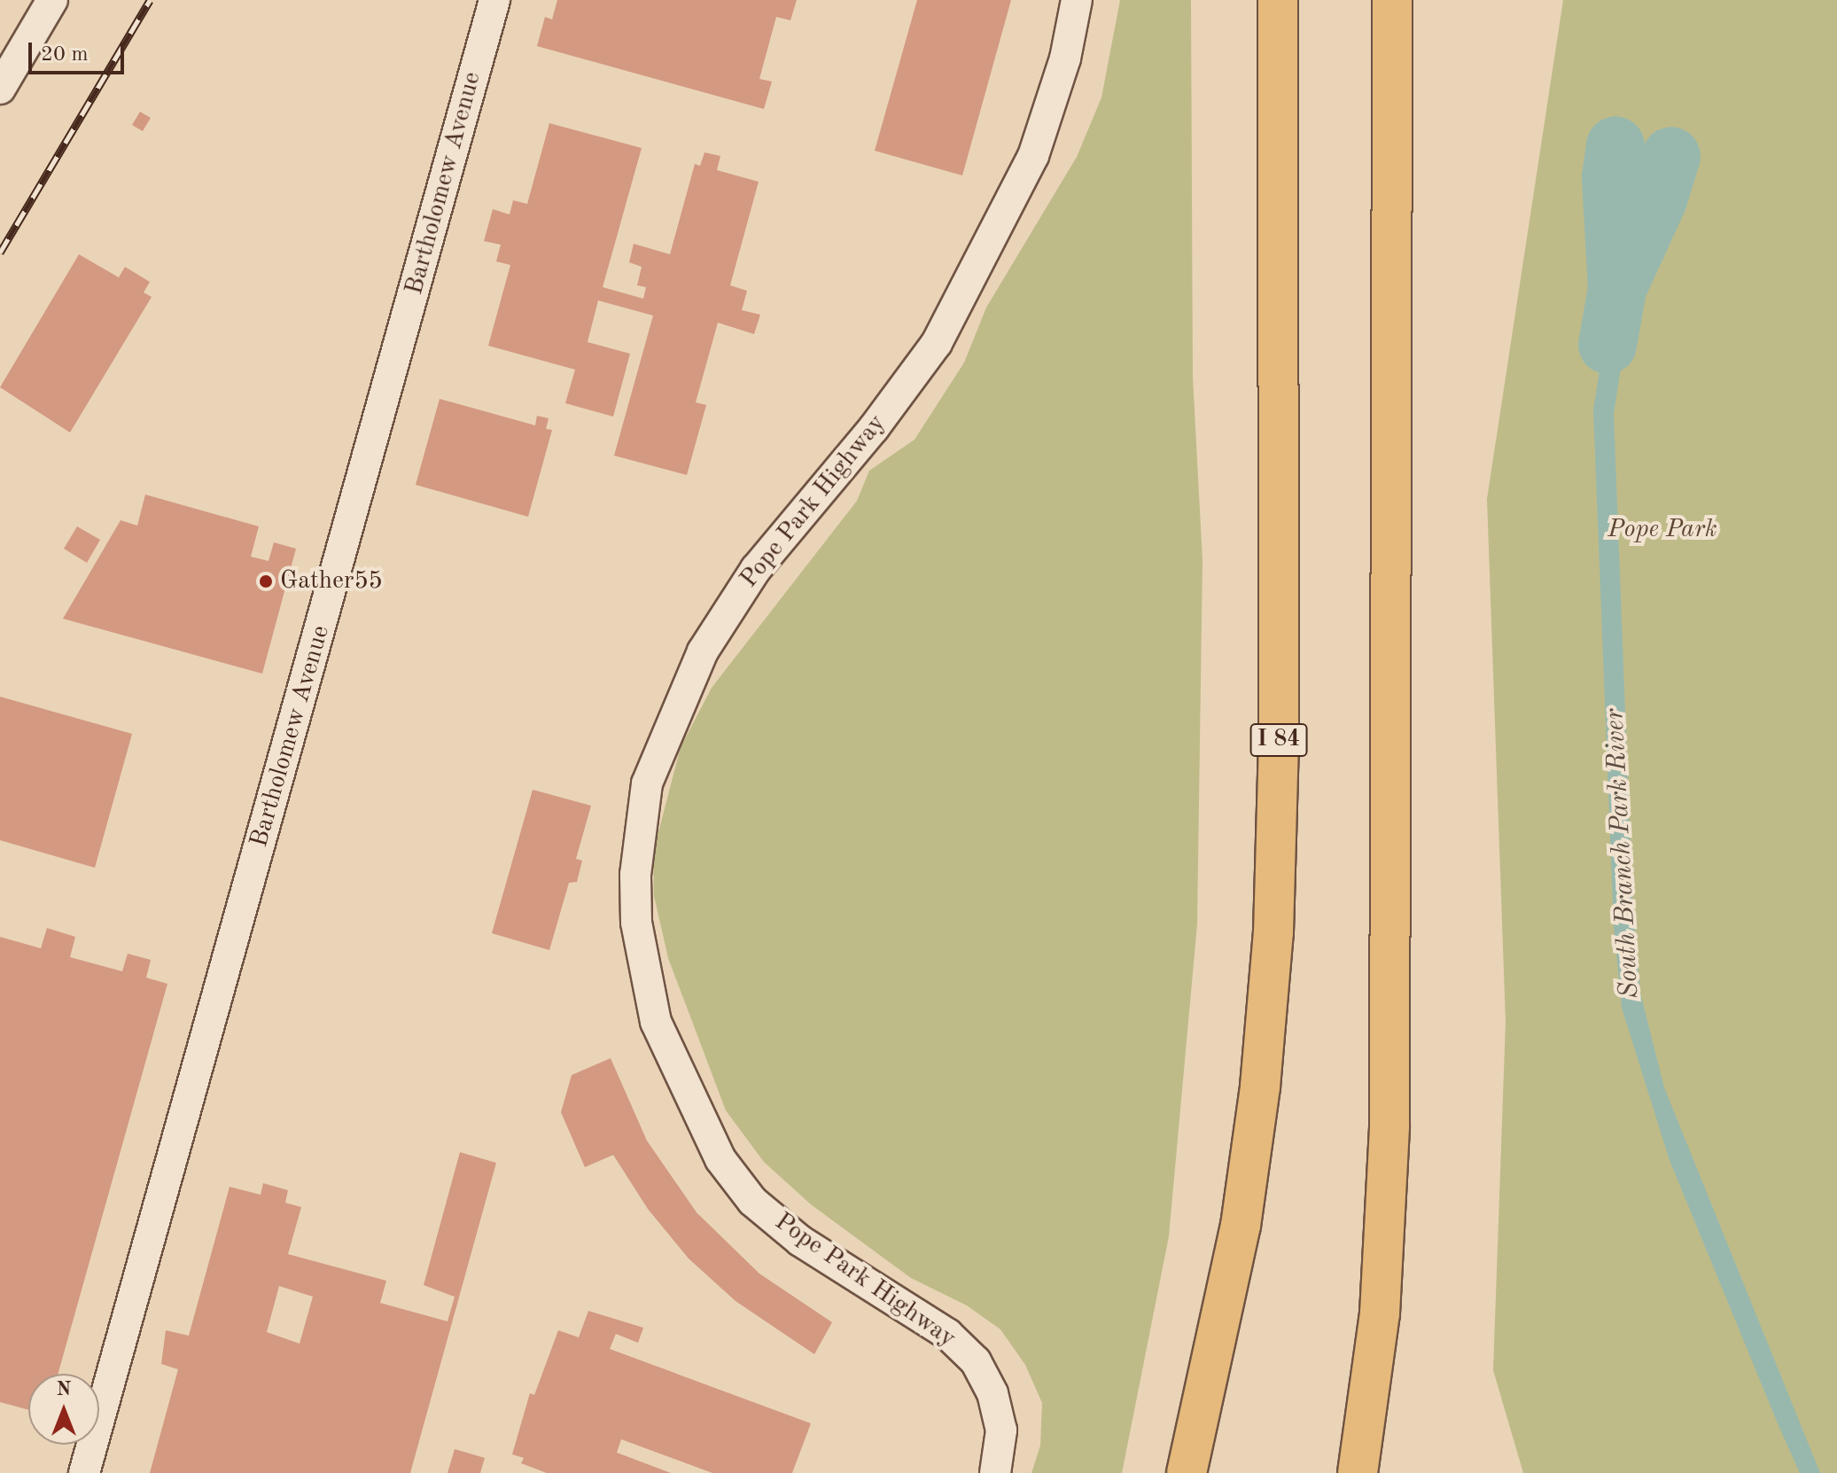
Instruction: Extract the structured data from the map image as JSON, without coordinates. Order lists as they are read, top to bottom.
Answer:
{
  "streets": {
    "highway": ["I 84"],
    "street": ["Bartholomew Avenue", "Pope Park Highway"]
  },
  "water": ["South Branch Park River"],
  "parks": ["Pope Park"],
  "places": ["Gather55"],
  "scale_bar": "20 m",
  "north": "top"
}
